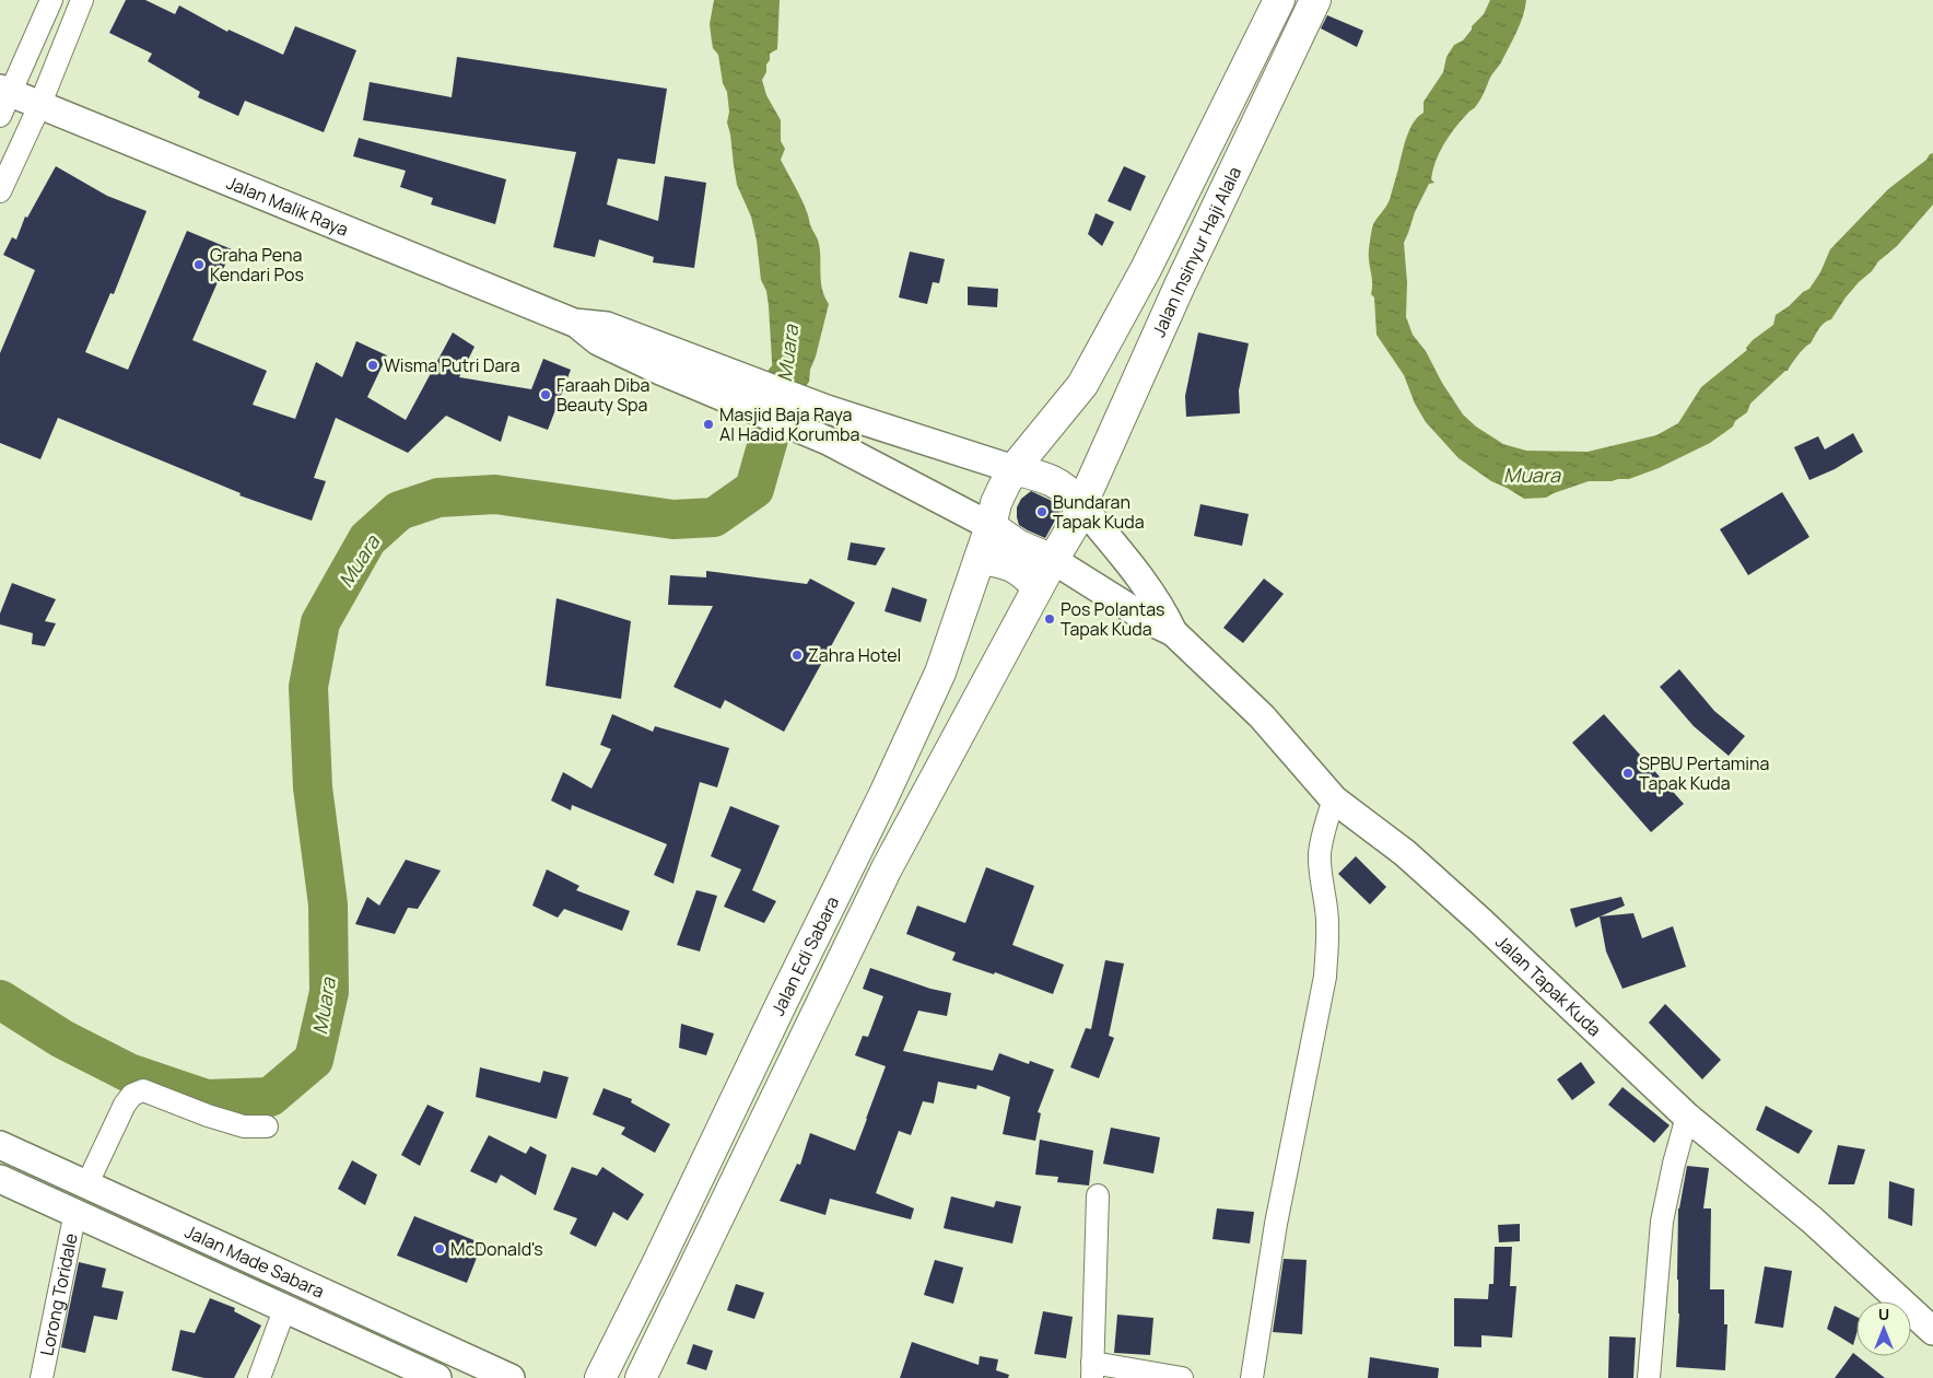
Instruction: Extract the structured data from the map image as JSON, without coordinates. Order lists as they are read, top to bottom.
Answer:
{
  "streets": {
    "main road": ["Jalan Insinyur Haji Alala", "Jalan Edi Sabara"],
    "street": [
      "Jalan Malik Raya",
      "Jalan Tapak Kuda",
      "Jalan Made Sabara",
      "Lorong Toridale"
    ]
  },
  "crossings": [
    ["Jalan Insinyur Haji Alala", "Jalan Edi Sabara"],
    ["Jalan Insinyur Haji Alala", "Jalan Tapak Kuda"],
    ["Jalan Edi Sabara", "Jalan Tapak Kuda"],
    ["Jalan Made Sabara", "Lorong Toridale"]
  ],
  "water": ["Muara"],
  "places": [
    "Graha Pena Kendari Pos",
    "Wisma Putri Dara",
    "Faraah Diba Beauty Spa",
    "Masjid Baja Raya Al Hadid Korumba",
    "Bundaran Tapak Kuda",
    "Pos Polantas Tapak Kuda",
    "Zahra Hotel",
    "SPBU Pertamina Tapak Kuda",
    "McDonald's"
  ],
  "north": "top"
}
